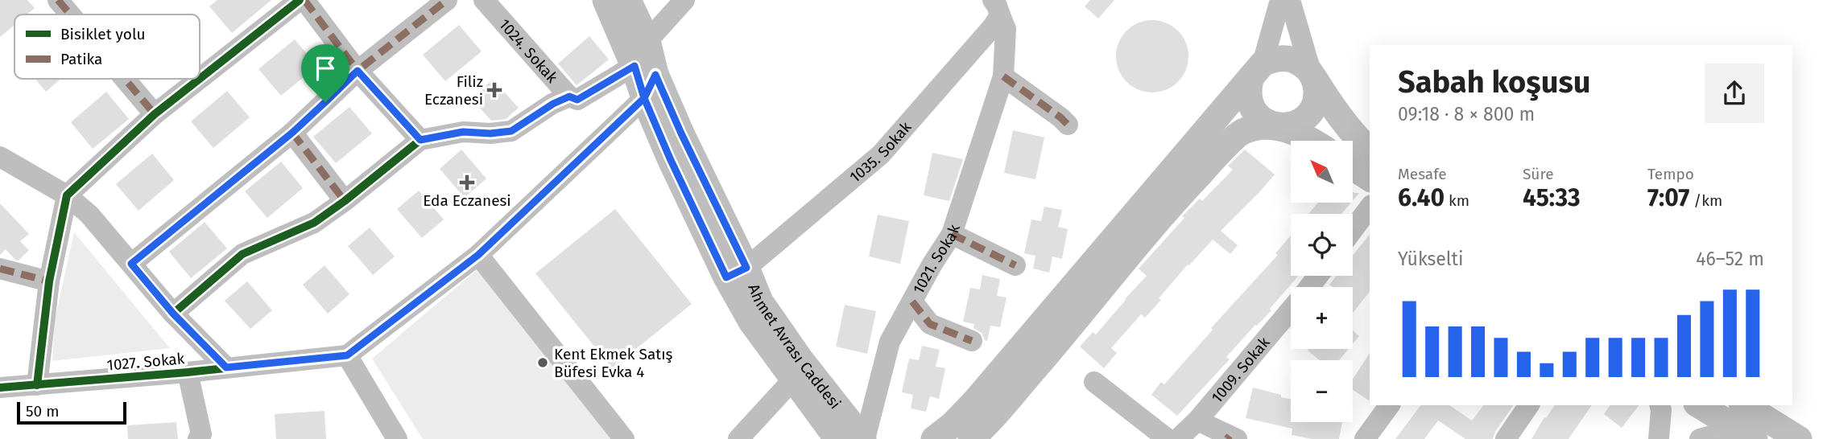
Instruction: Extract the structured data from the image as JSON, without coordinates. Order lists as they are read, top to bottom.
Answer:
{
  "streets": {
    "main road": ["Ahmet Avrası Caddesi"],
    "street": [
      "1024. Sokak",
      "1035. Sokak",
      "1021. Sokak",
      "1027. Sokak",
      "1009. Sokak"
    ]
  },
  "crossings": [
    ["1024. Sokak", "Ahmet Avrası Caddesi"],
    ["1035. Sokak", "1021. Sokak"],
    ["1035. Sokak", "Ahmet Avrası Caddesi"],
    ["1021. Sokak", "Ahmet Avrası Caddesi"]
  ],
  "places": {
    "health": ["Filiz Eczanesi", "Eda Eczanesi"],
    "other": ["Kent Ekmek Satış Büfesi Evka 4"]
  },
  "legend": ["Bisiklet yolu", "Patika"],
  "scale_bar": "50 m",
  "north": "top left",
  "page": {
    "heading": ["Sabah koşusu", "09:18 · 8 × 800 m"],
    "map_buttons": ["+", "−"],
    "stats": [
      ["Mesafe", "6.40 km"],
      ["Süre", "45:33"],
      ["Tempo", "7:07 /km"]
    ],
    "chart": ["Yükselti", "46–52 m"],
    "scale": "50 m"
  }
}
